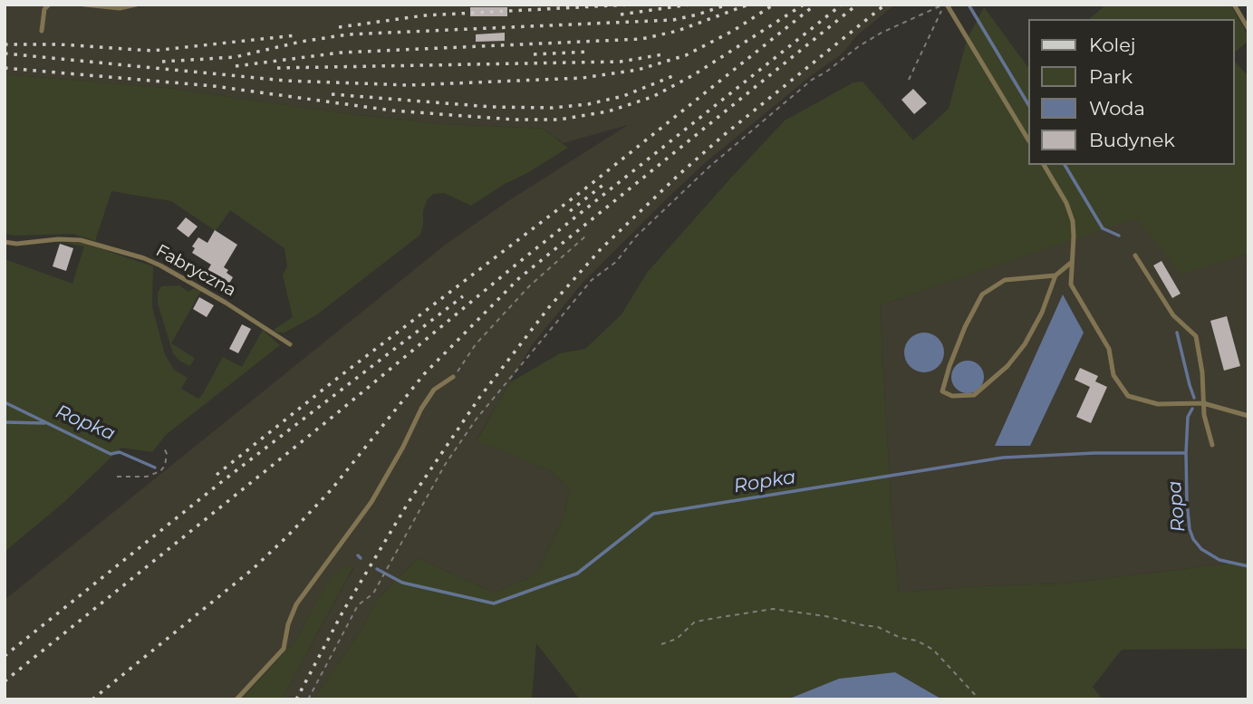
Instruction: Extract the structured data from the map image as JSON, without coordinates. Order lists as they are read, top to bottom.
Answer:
{
  "streets": {
    "lane": ["Fabryczna"]
  },
  "water": ["Ropka", "Ropa"],
  "legend": [
    "Kolej",
    "Park",
    "Woda",
    "Budynek"
  ]
}
